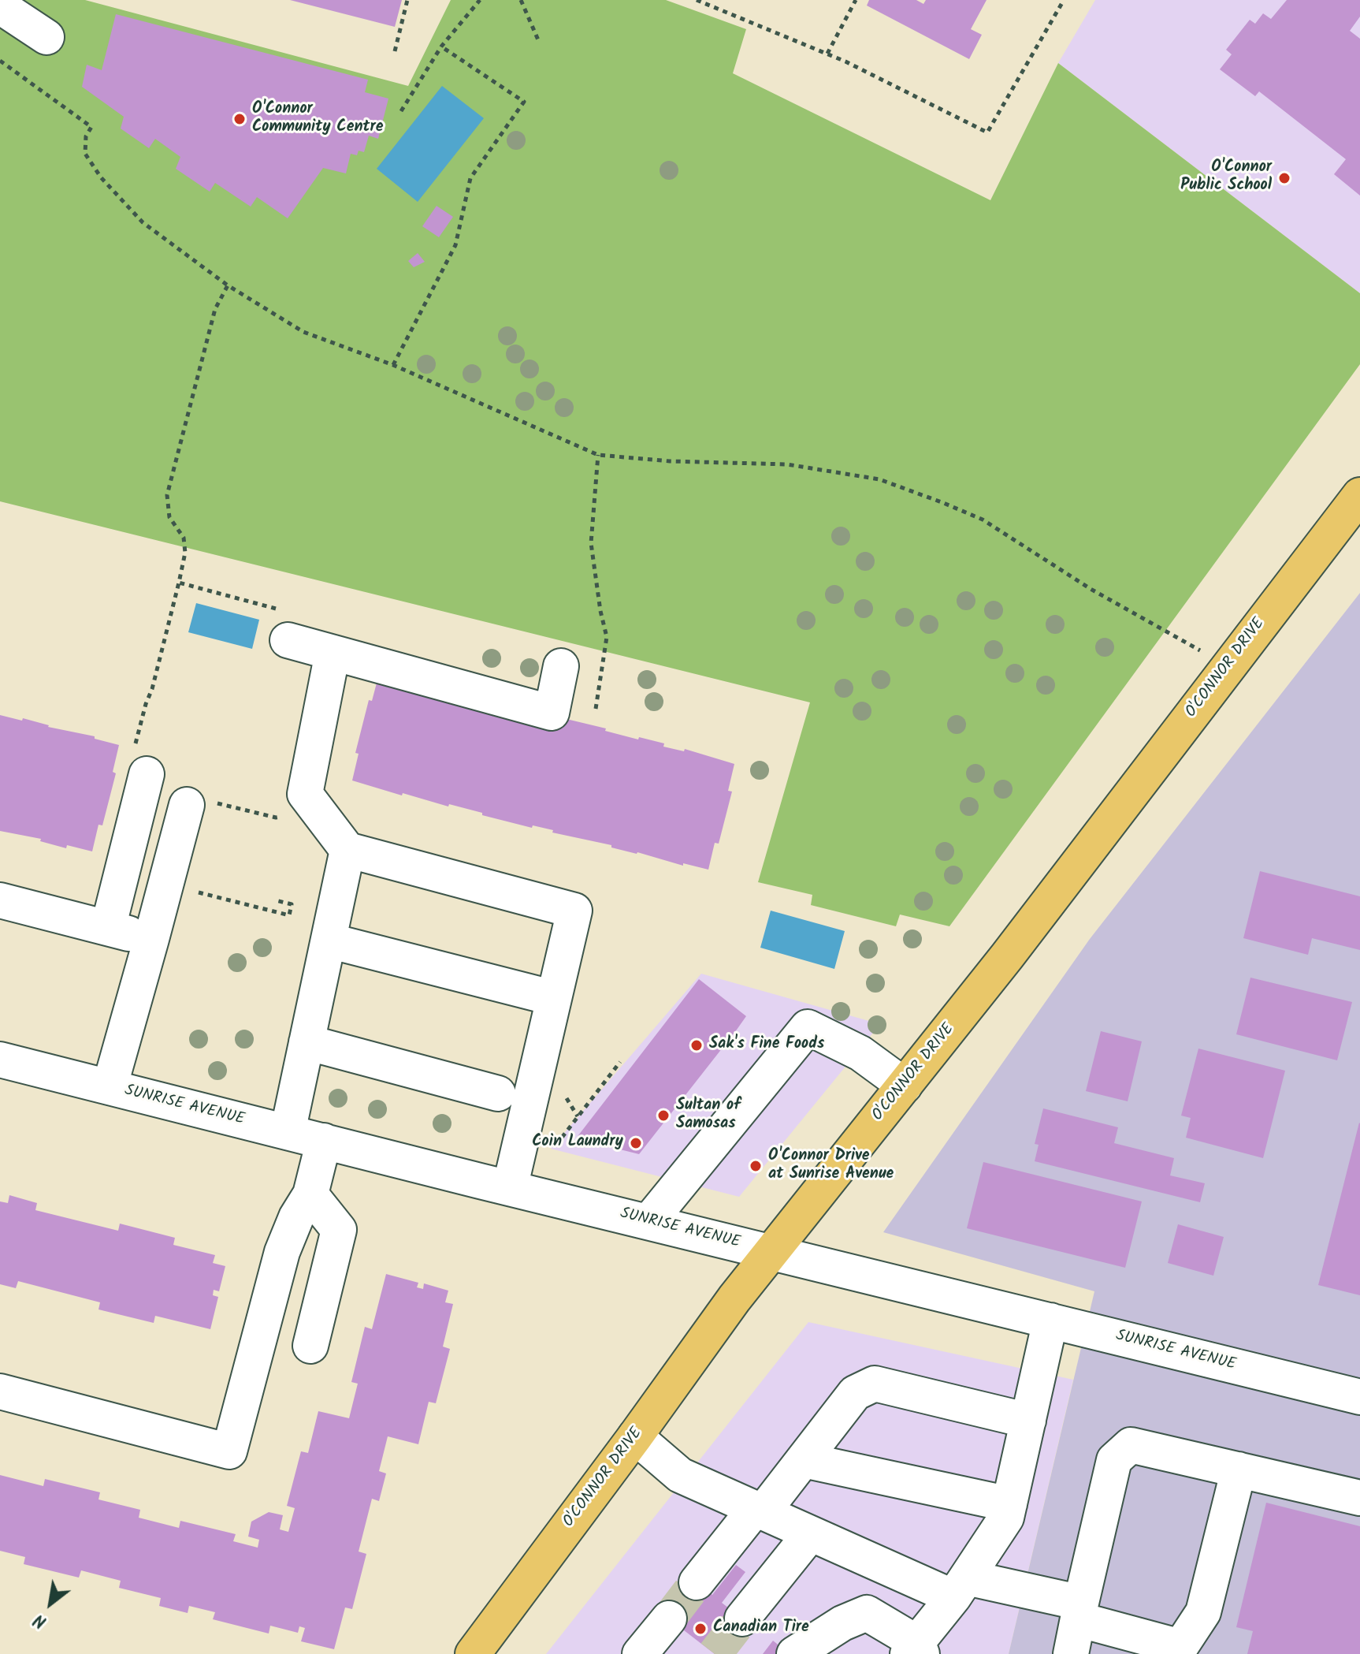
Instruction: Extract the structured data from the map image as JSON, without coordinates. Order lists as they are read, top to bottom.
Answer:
{
  "streets": {
    "main road": ["O'CONNOR DRIVE"],
    "street": ["SUNRISE AVENUE"]
  },
  "crossings": [
    ["O'CONNOR DRIVE", "SUNRISE AVENUE"]
  ],
  "places": [
    "O'Connor Community Centre",
    "O'Connor Public School",
    "Sak's Fine Foods",
    "Sultan of Samosas",
    "Coin Laundry",
    "O'Connor Drive at Sunrise Avenue",
    "Canadian Tire"
  ],
  "north": "bottom left"
}
